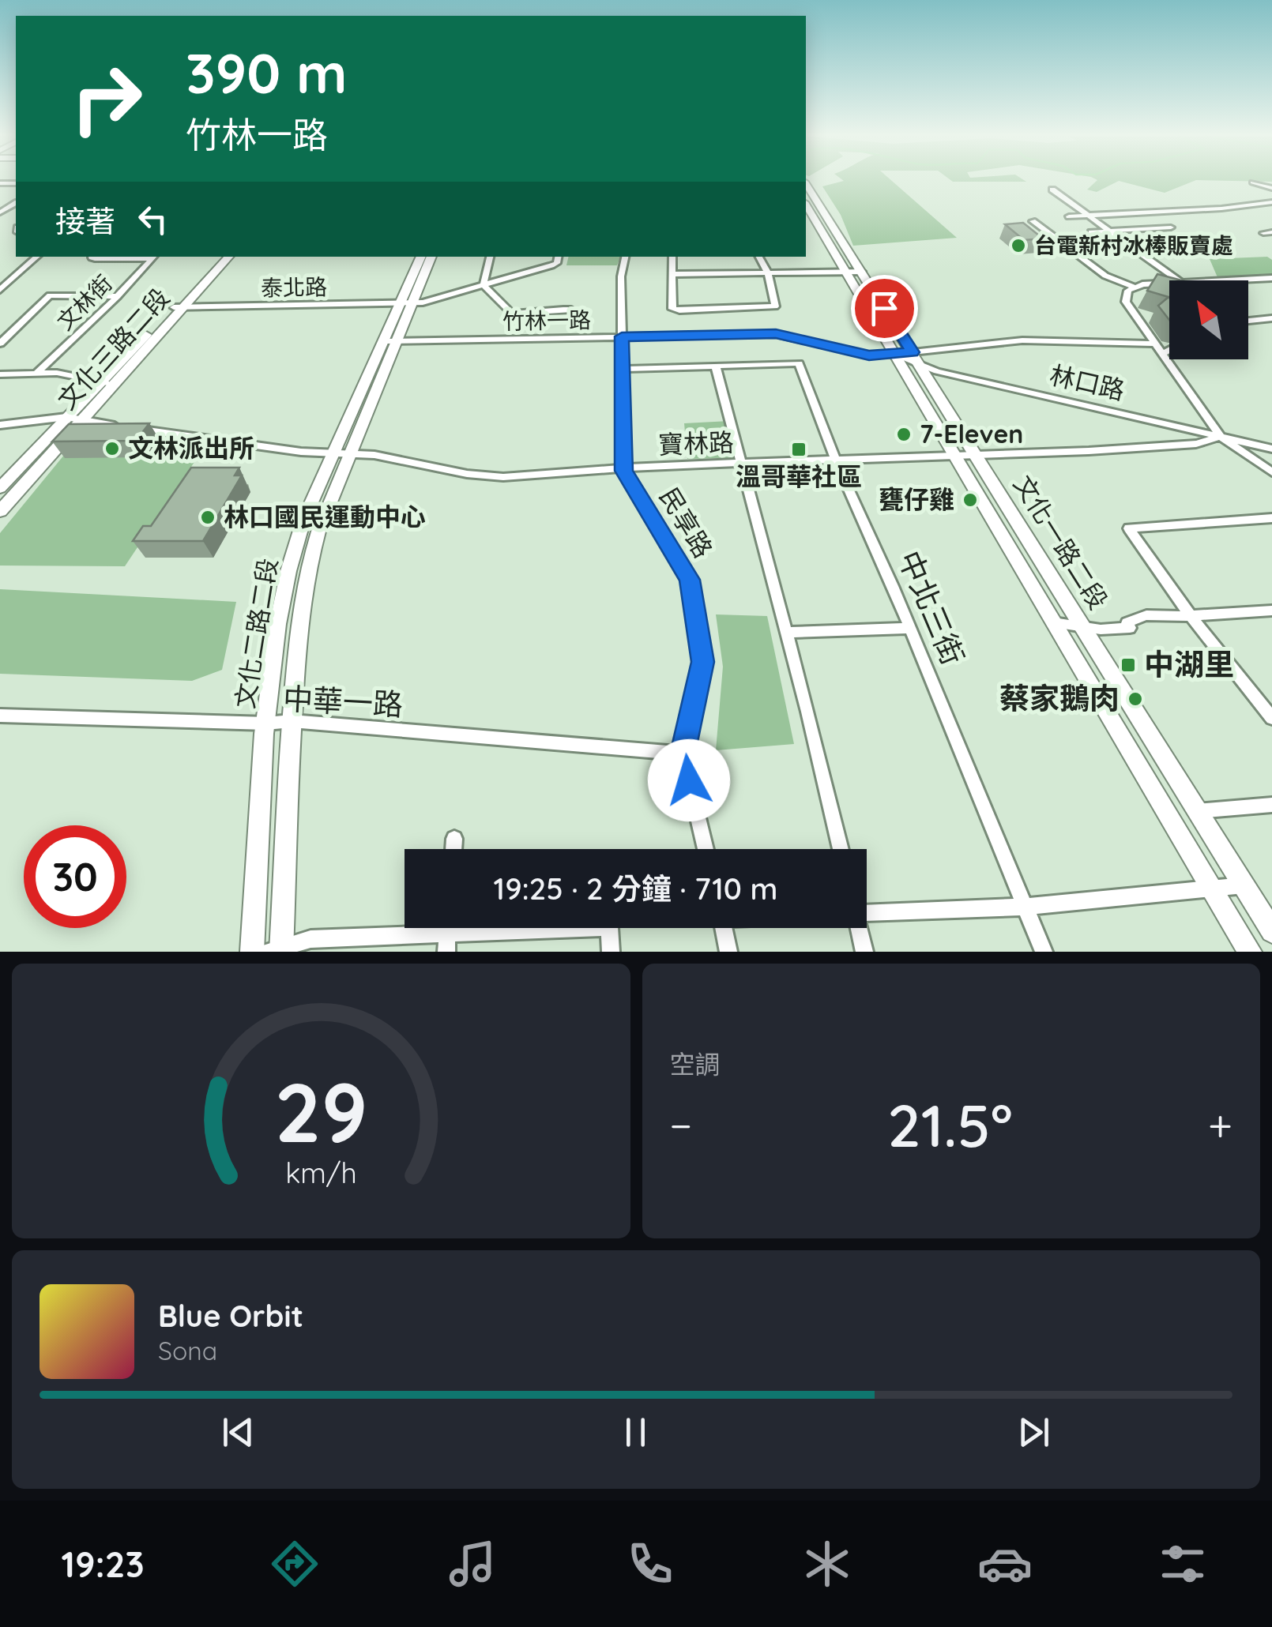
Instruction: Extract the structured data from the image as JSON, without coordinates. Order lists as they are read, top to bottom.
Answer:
{
  "streets": {
    "street": [
      "泰北路",
      "文林街",
      "竹林一路",
      "文化三路二段",
      "林口路",
      "寶林路",
      "民享路",
      "文化一路二段",
      "中北三街",
      "文化二路二段",
      "中華一路"
    ]
  },
  "crossings": [
    ["泰北路", "文化三路二段"],
    ["泰北路", "文化二路二段"],
    ["竹林一路", "林口路"],
    ["竹林一路", "文化一路二段"],
    ["竹林一路", "文化二路二段"],
    ["林口路", "寶林路"],
    ["林口路", "文化一路二段"],
    ["寶林路", "民享路"],
    ["寶林路", "文化一路二段"],
    ["寶林路", "中北三街"],
    ["寶林路", "文化二路二段"],
    ["民享路", "中華一路"],
    ["文化二路二段", "中華一路"]
  ],
  "places": {
    "other": [
      "台電新村冰棒販賣處",
      "7-Eleven",
      "文林派出所",
      "甕仔雞",
      "林口國民運動中心",
      "蔡家鵝肉"
    ],
    "transit": ["溫哥華社區", "中湖里"]
  },
  "north": "top left",
  "page": {
    "turn": ["390 m", "竹林一路"],
    "then": "接著",
    "limit": "30",
    "trip": "19:25 · 2 分鐘 · 710 m",
    "tile": "空調",
    "heat": ["−", "21.5°", "+"],
    "song": ["Blue Orbit", "Sona"],
    "tabs": "19:23",
    "gauge": ["29", "km/h"]
  }
}
